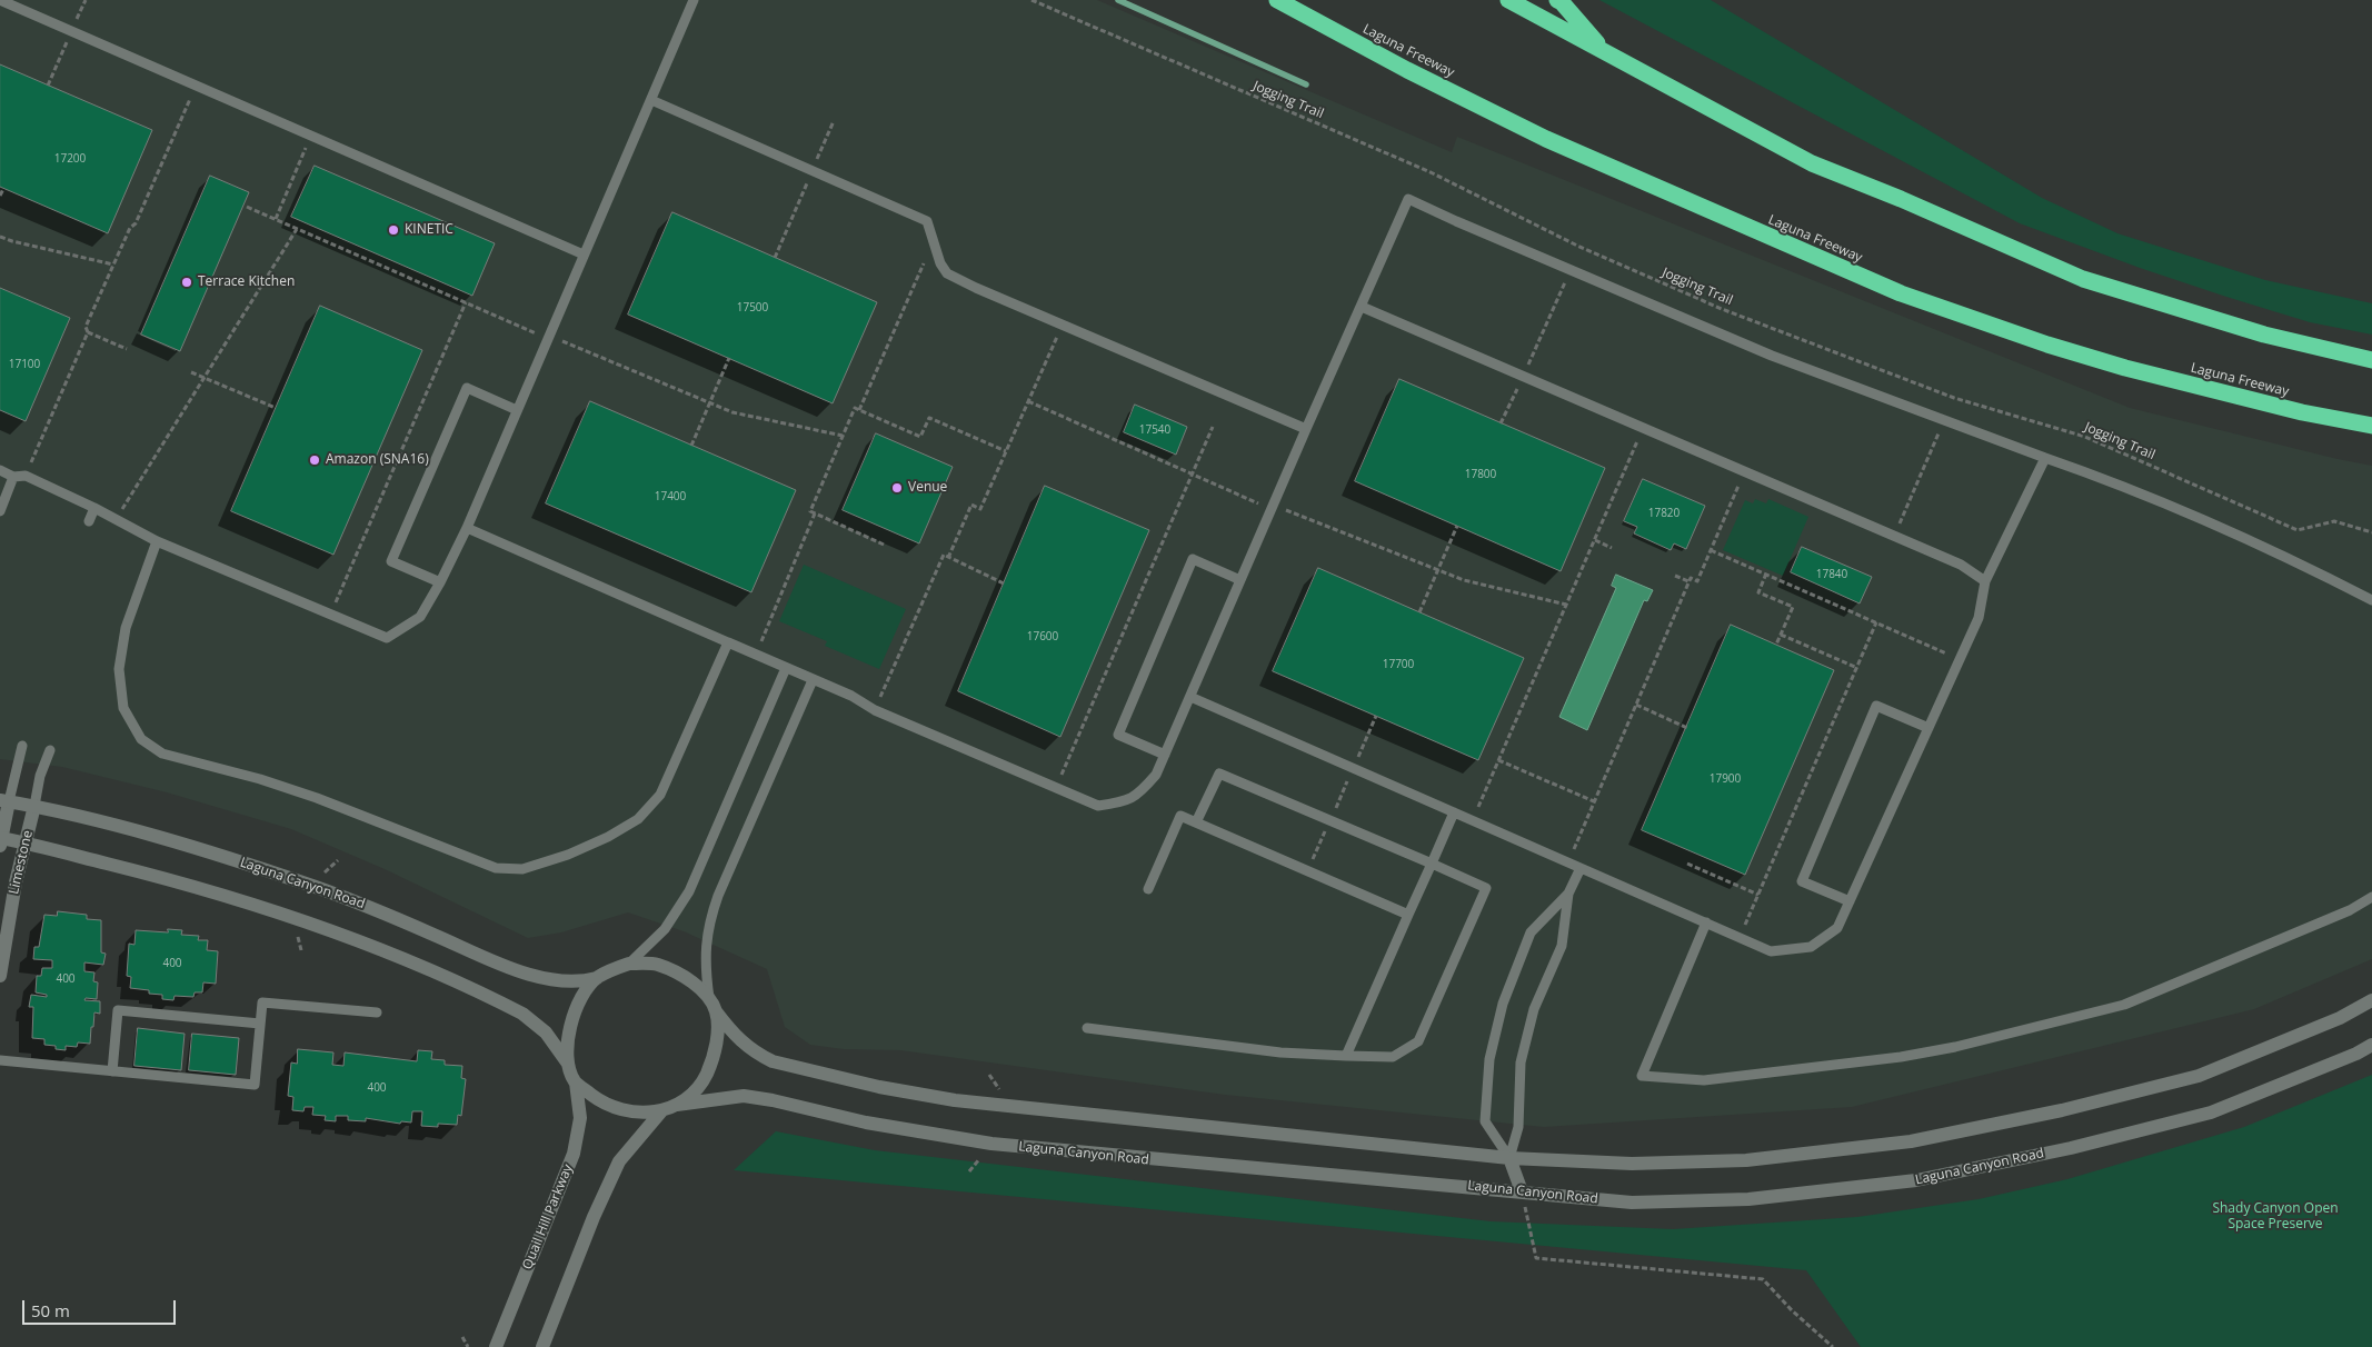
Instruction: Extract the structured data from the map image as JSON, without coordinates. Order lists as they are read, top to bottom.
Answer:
{
  "streets": {
    "highway": ["Laguna Freeway"],
    "main road": ["Limestone", "Laguna Canyon Road", "Quail Hill Parkway"],
    "path": ["Jogging Trail"]
  },
  "crossings": [
    ["Limestone", "Laguna Canyon Road"],
    ["Laguna Canyon Road", "Quail Hill Parkway"]
  ],
  "parks": ["Shady Canyon Open Space Preserve"],
  "places": [
    "KINETIC",
    "Terrace Kitchen",
    "Amazon (SNA16)",
    "Venue"
  ],
  "house_numbers": [
    "17200",
    "17500",
    "17100",
    "17540",
    "17800",
    "17400",
    "17820",
    "17840",
    "17600",
    "17700",
    "17900",
    "400",
    "400",
    "400"
  ],
  "scale_bar": "50 m"
}
